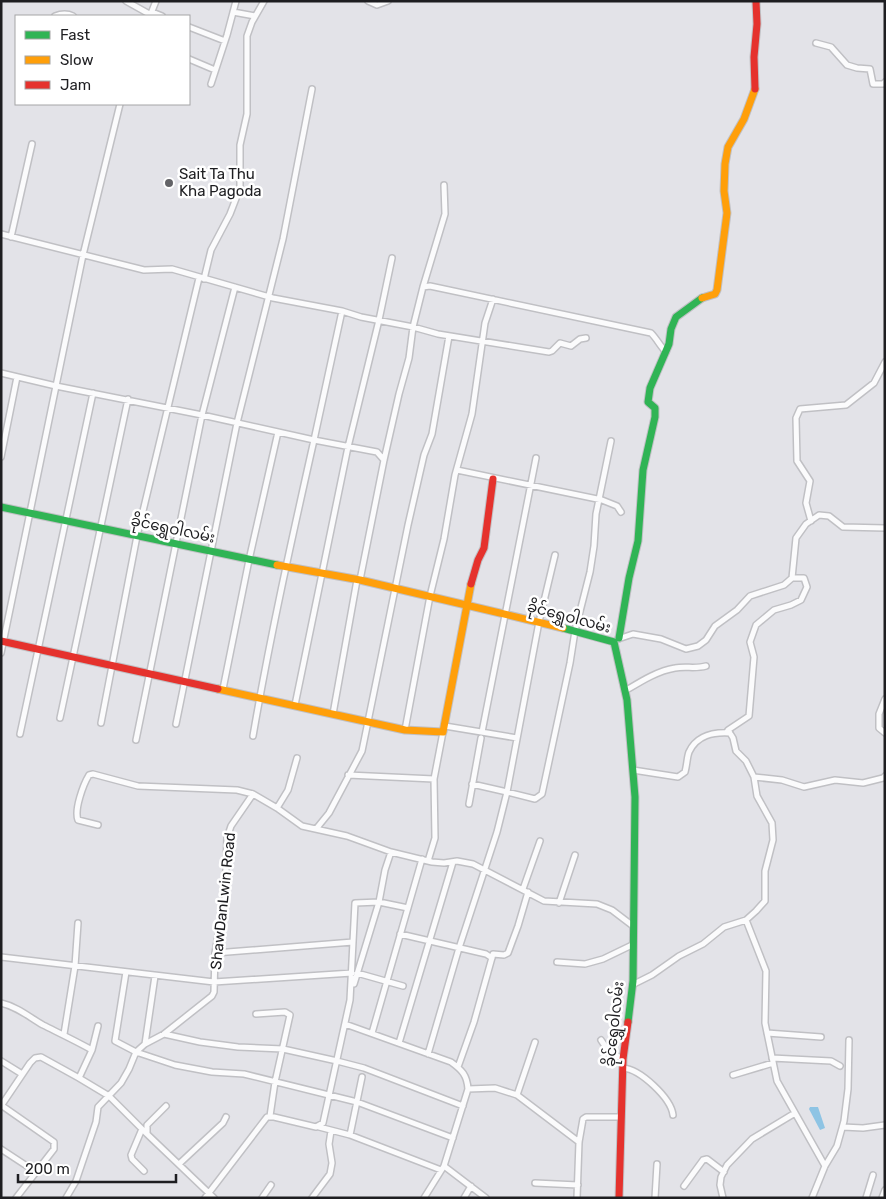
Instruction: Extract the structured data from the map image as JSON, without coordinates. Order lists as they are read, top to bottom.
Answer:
{
  "streets": {
    "street": ["ခိုင်ရွှေဝါလမ်း", "ShawDanLwin Road"]
  },
  "places": ["Sait Ta Thu Kha Pagoda"],
  "legend": ["Fast", "Slow", "Jam"],
  "scale_bar": "200 m"
}
